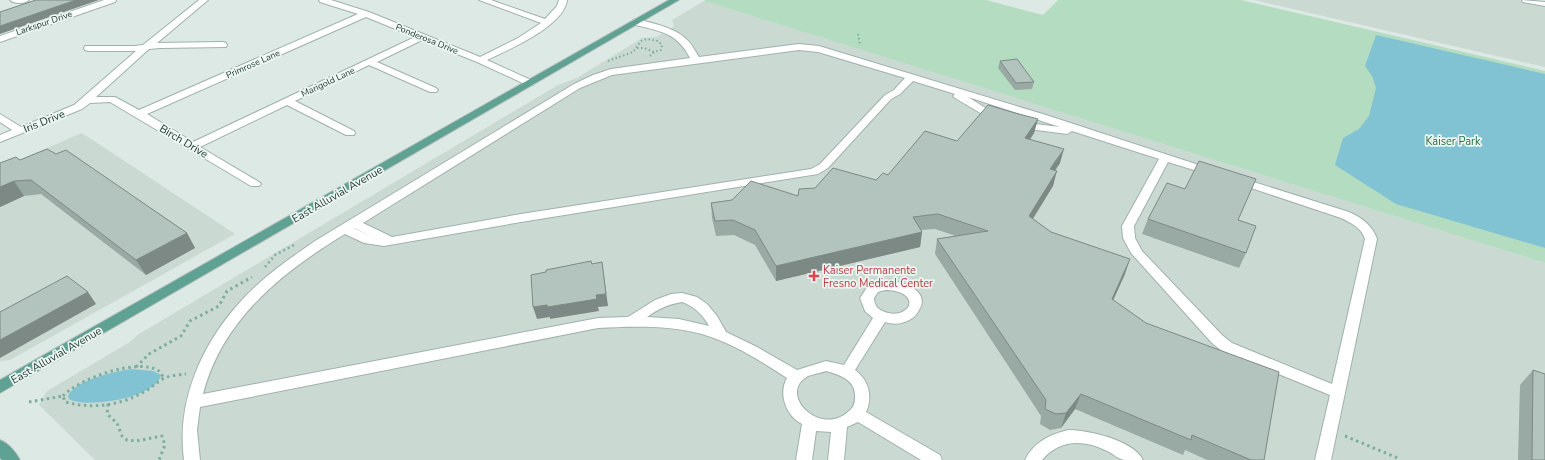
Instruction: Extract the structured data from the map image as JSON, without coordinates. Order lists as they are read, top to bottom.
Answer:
{
  "streets": {
    "main road": ["East Alluvial Avenue"],
    "street": [
      "Larkspur Drive",
      "Ponderosa Drive",
      "Primrose Lane",
      "Marigold Lane",
      "Iris Drive",
      "Birch Drive"
    ]
  },
  "crossings": [
    ["Ponderosa Drive", "Primrose Lane"],
    ["Ponderosa Drive", "Marigold Lane"],
    ["Ponderosa Drive", "East Alluvial Avenue"],
    ["Primrose Lane", "Birch Drive"],
    ["Marigold Lane", "Birch Drive"],
    ["Iris Drive", "Birch Drive"]
  ],
  "parks": ["Kaiser Park"],
  "places": {
    "health": ["Kaiser Permanente Fresno Medical Center"]
  }
}
